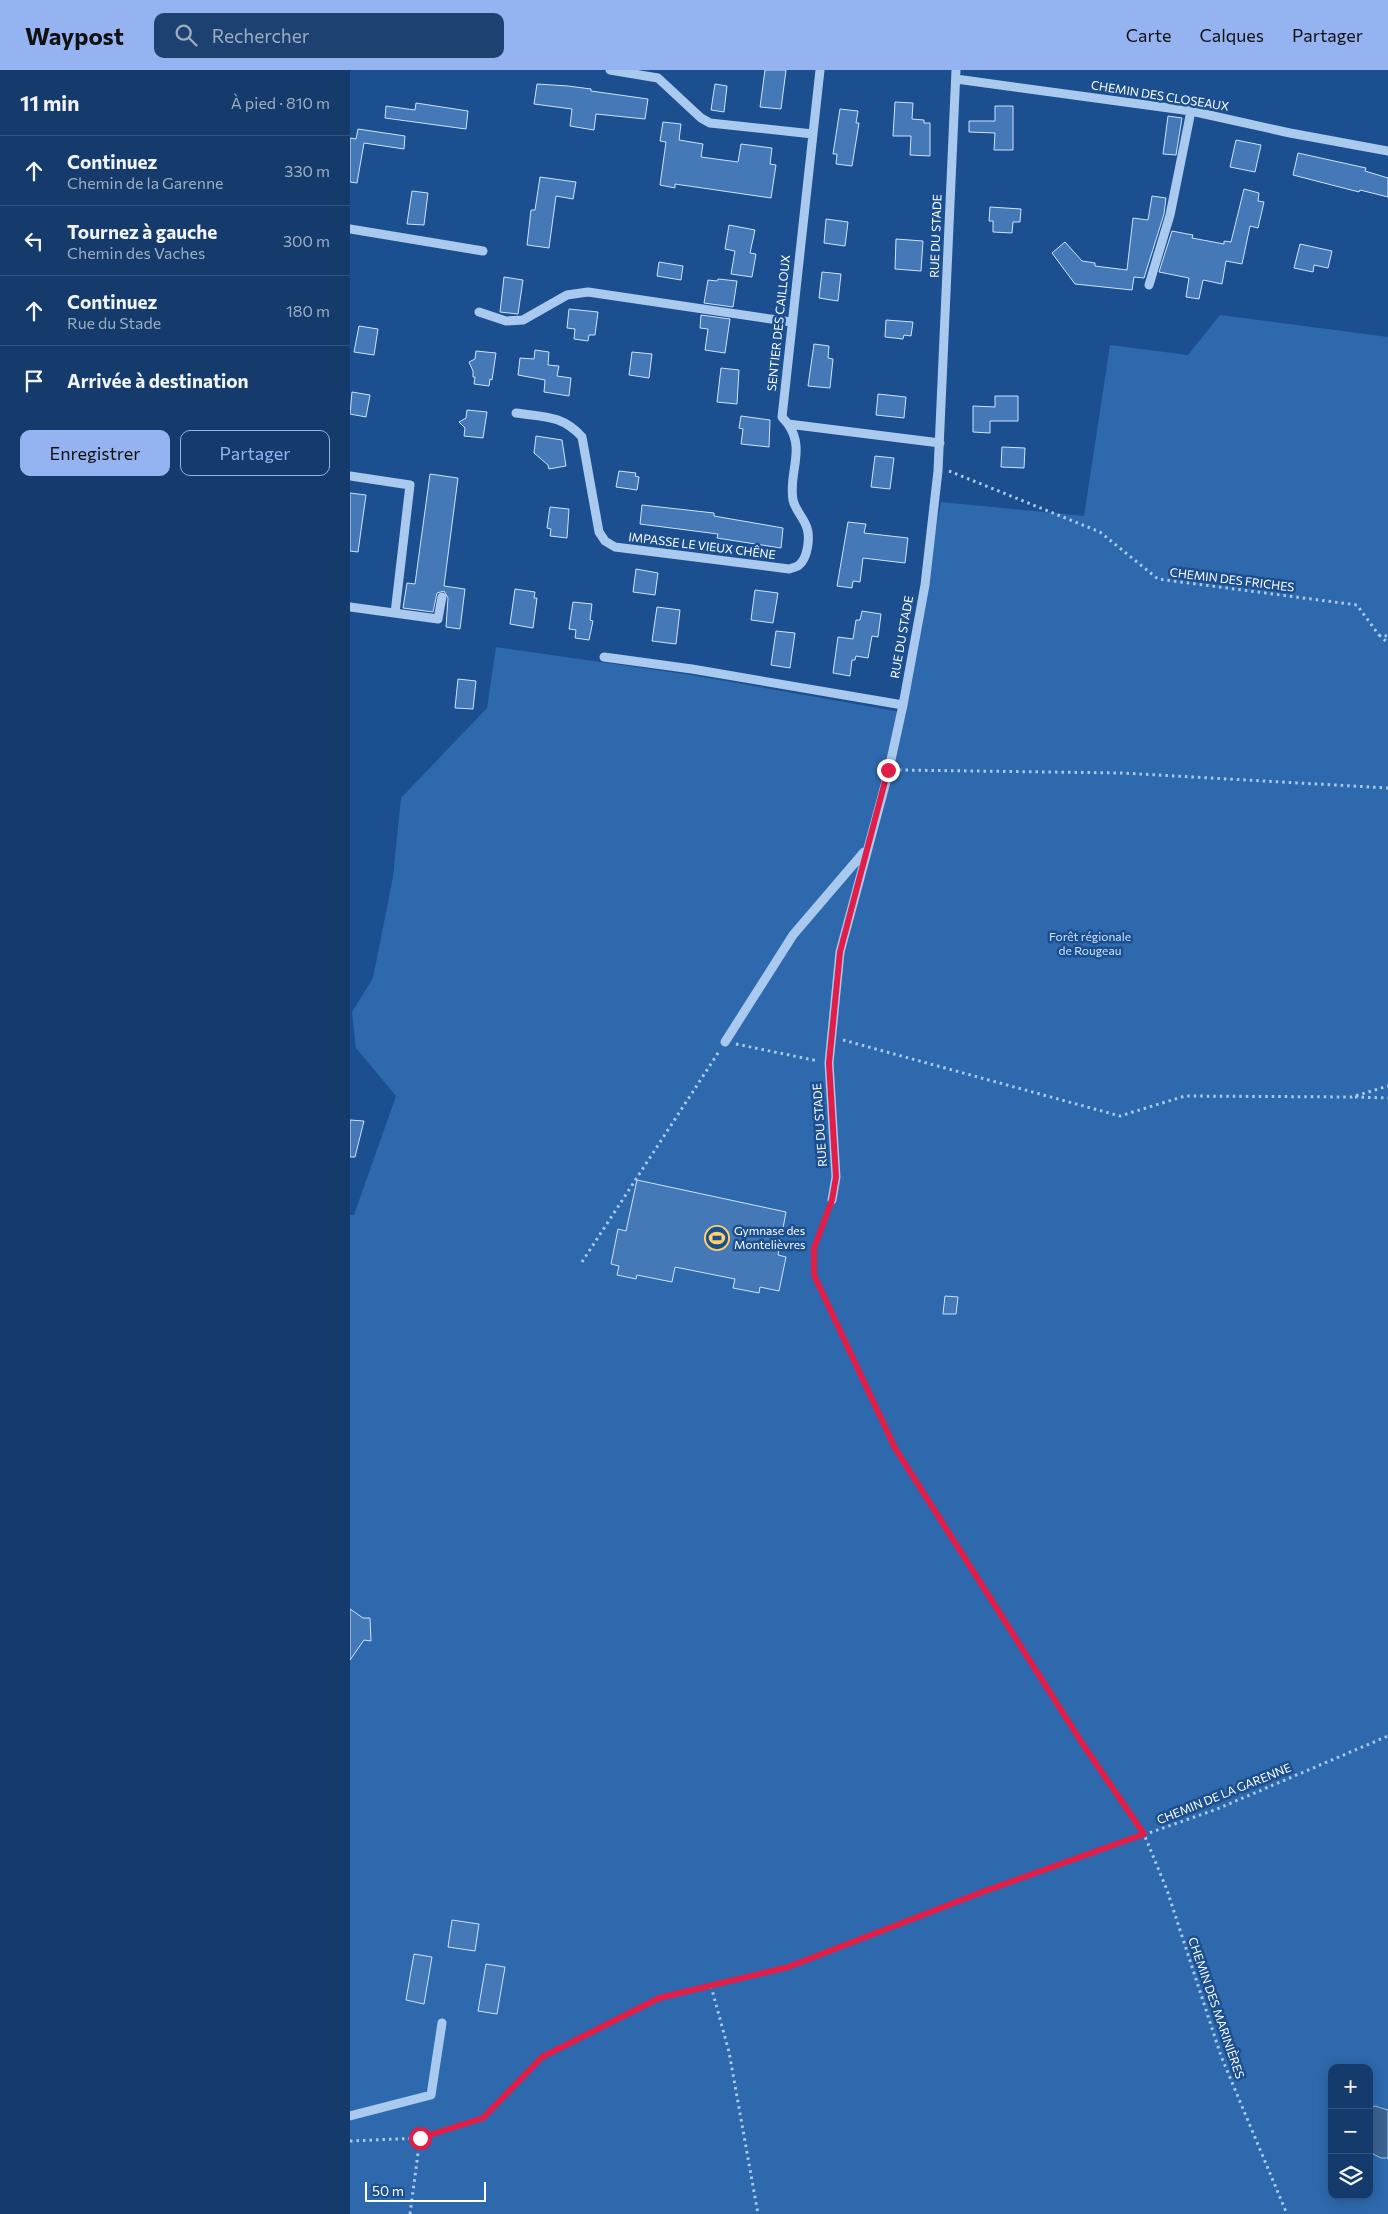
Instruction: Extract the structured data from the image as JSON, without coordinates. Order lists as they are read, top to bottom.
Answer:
{
  "streets": {
    "street": [
      "CHEMIN DES CLOSEAUX",
      "RUE DU STADE",
      "SENTIER DES CAILLOUX",
      "IMPASSE LE VIEUX CHÊNE"
    ],
    "path": ["CHEMIN DES FRICHES", "CHEMIN DE LA GARENNE", "CHEMIN DES MARINIÈRES"]
  },
  "crossings": [
    ["CHEMIN DES CLOSEAUX", "RUE DU STADE"],
    ["RUE DU STADE", "CHEMIN DES FRICHES"],
    ["RUE DU STADE", "CHEMIN DES MARINIÈRES"],
    ["SENTIER DES CAILLOUX", "IMPASSE LE VIEUX CHÊNE"],
    ["CHEMIN DE LA GARENNE", "CHEMIN DES MARINIÈRES"]
  ],
  "parks": ["Forêt régionale de Rougeau"],
  "places": {
    "sports": ["Gymnase des Montelièvres"]
  },
  "scale_bar": "50 m",
  "page": {
    "header": "Waypost",
    "search": "Rechercher",
    "nav": ["Carte", "Calques", "Partager"],
    "heading": ["11 min", "À pied · 810 m"],
    "list": [
      ["Continuez", "Chemin de la Garenne", "330 m"],
      ["Tournez à gauche", "Chemin des Vaches", "300 m"],
      ["Continuez", "Rue du Stade", "180 m"],
      "Arrivée à destination"
    ],
    "buttons": ["Enregistrer", "Partager"],
    "map_buttons": ["+", "−"],
    "scale": "50 m"
  }
}
